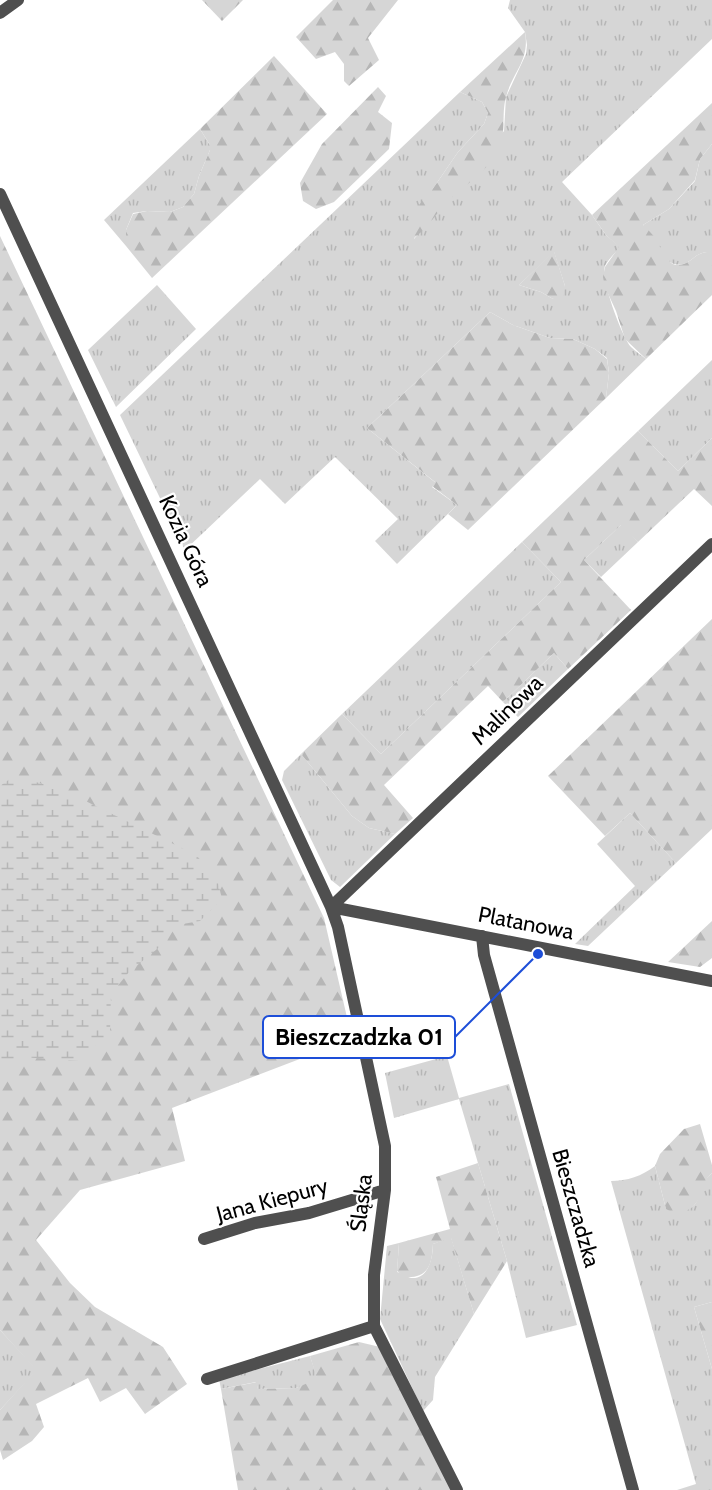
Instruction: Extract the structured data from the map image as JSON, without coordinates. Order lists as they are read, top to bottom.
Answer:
{
  "streets": {
    "street": [
      "Kozia Góra",
      "Malinowa",
      "Platanowa",
      "Jana Kiepury",
      "Śląska",
      "Bieszczadzka"
    ]
  },
  "crossings": [
    ["Kozia Góra", "Malinowa"],
    ["Kozia Góra", "Platanowa"],
    ["Kozia Góra", "Śląska"],
    ["Malinowa", "Platanowa"],
    ["Malinowa", "Śląska"],
    ["Platanowa", "Śląska"],
    ["Platanowa", "Bieszczadzka"],
    ["Jana Kiepury", "Śląska"]
  ],
  "places": ["Bieszczadzka 01"]
}
